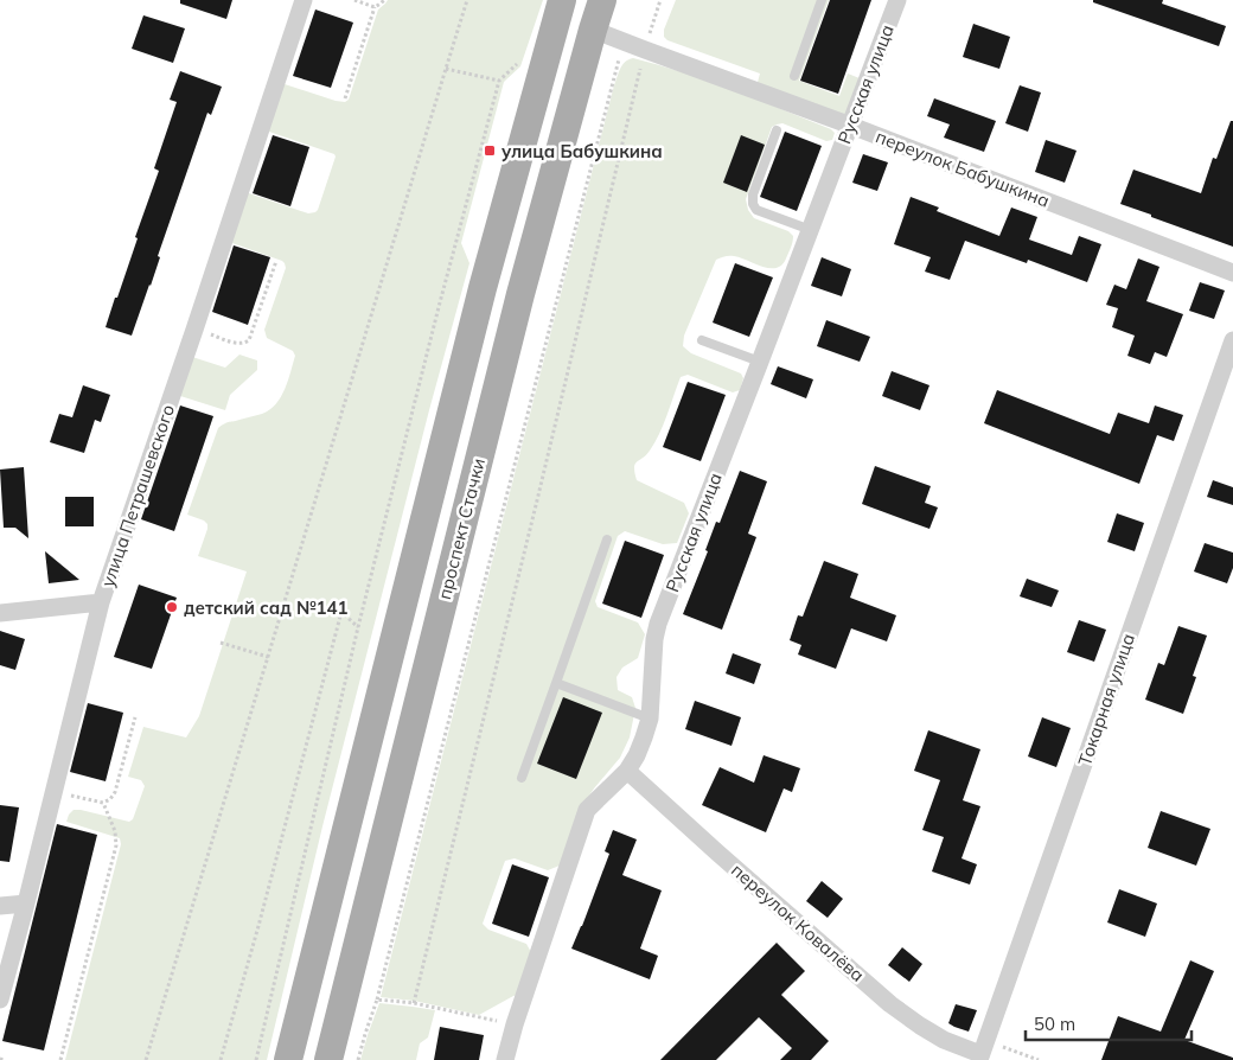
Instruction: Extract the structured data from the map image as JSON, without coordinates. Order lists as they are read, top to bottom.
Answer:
{
  "streets": {
    "main road": ["проспект Стачки"],
    "street": [
      "Русская улица",
      "переулок Бабушкина",
      "улица Петрашевского",
      "Токарная улица",
      "переулок Ковалёва"
    ]
  },
  "crossings": [
    ["Русская улица", "переулок Бабушкина"],
    ["Русская улица", "переулок Ковалёва"],
    ["переулок Бабушкина", "проспект Стачки"],
    ["Токарная улица", "переулок Ковалёва"]
  ],
  "places": {
    "transit": ["улица Бабушкина"],
    "other": ["детский сад №141"]
  },
  "scale_bar": "50 m"
}
